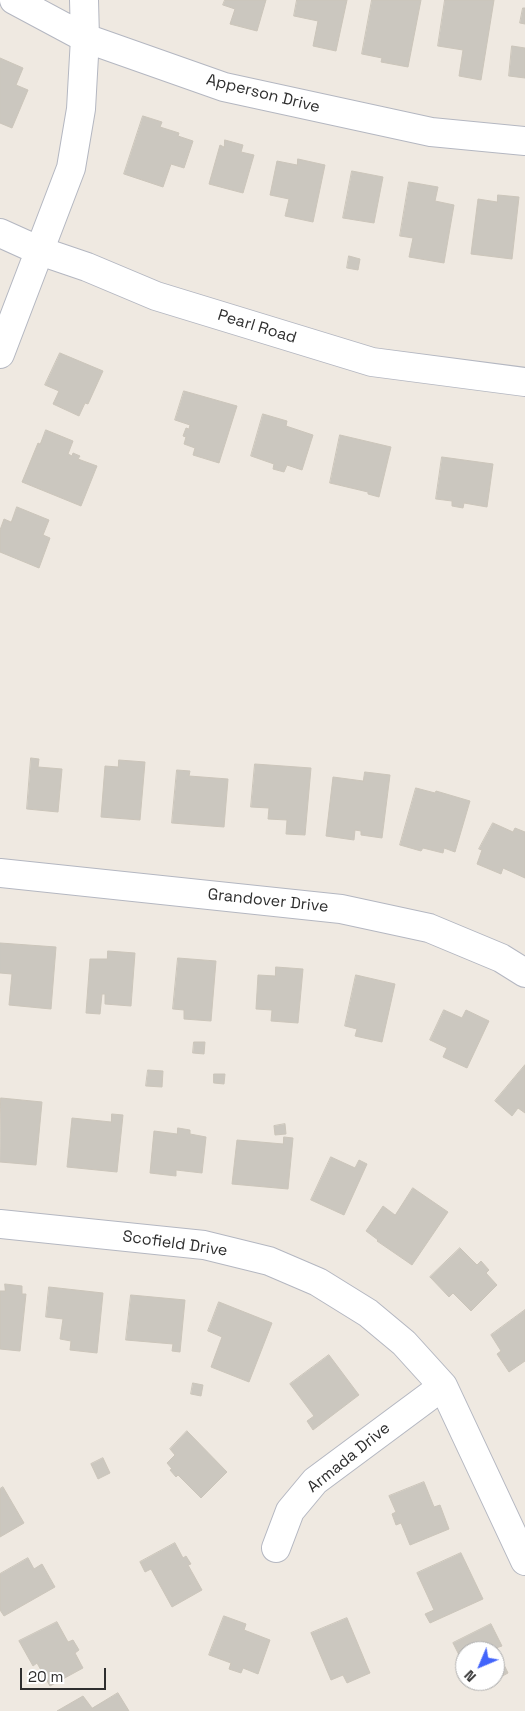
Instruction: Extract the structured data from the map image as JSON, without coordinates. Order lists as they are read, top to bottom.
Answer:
{
  "streets": {
    "street": [
      "Apperson Drive",
      "Pearl Road",
      "Grandover Drive",
      "Scofield Drive",
      "Armada Drive"
    ]
  },
  "crossings": [
    ["Scofield Drive", "Armada Drive"]
  ],
  "scale_bar": "20 m",
  "north": "bottom left"
}
